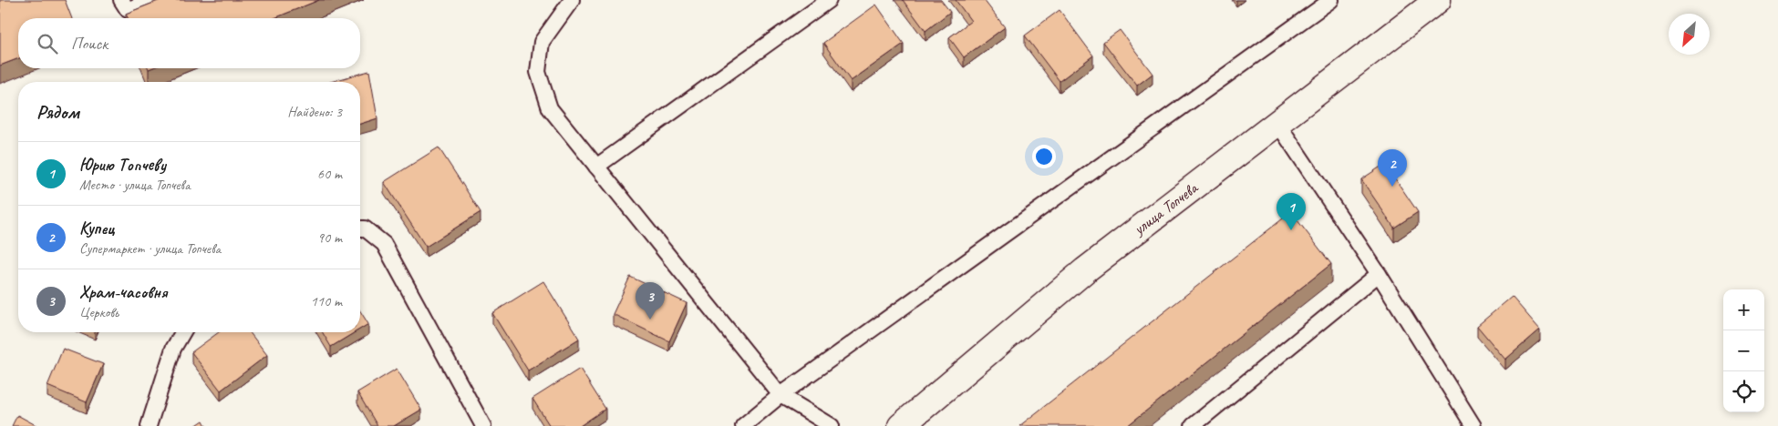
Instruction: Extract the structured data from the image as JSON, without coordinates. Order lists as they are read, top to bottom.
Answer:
{
  "streets": {
    "street": ["улица Топчева"]
  },
  "north": "bottom left",
  "page": {
    "search": "Поиск",
    "heading": ["Рядом", "Найдено: 3"],
    "list": [
      {
        "mark": "1",
        "name": "Юрию Топчеву",
        "note": "Место · улица Топчева",
        "value": "60 m"
      },
      {
        "mark": "2",
        "name": "Купец",
        "note": "Супермаркет · улица Топчева",
        "value": "90 m"
      },
      {
        "mark": "3",
        "name": "Храм-часовня",
        "note": "Церковь",
        "value": "110 m"
      }
    ],
    "pins": ["2", "1", "3"],
    "map_buttons": ["+", "−"]
  }
}
